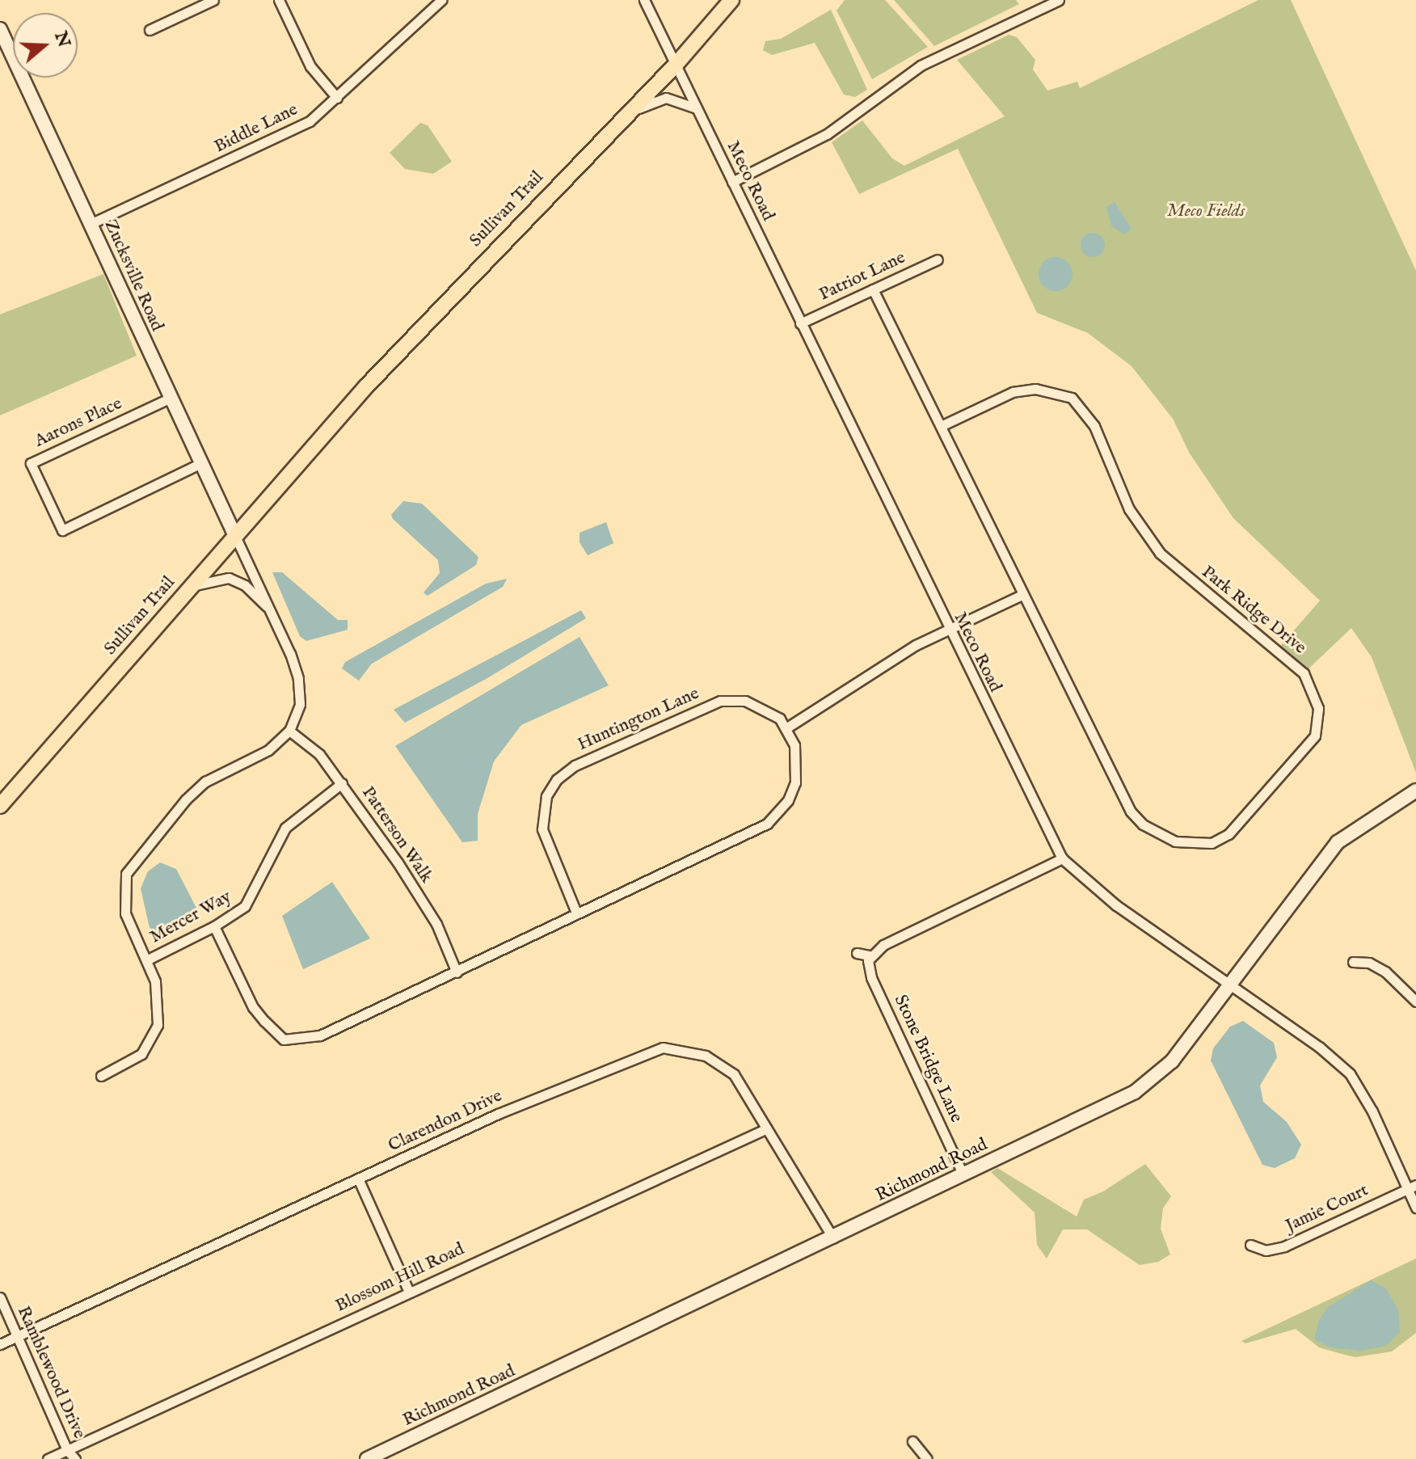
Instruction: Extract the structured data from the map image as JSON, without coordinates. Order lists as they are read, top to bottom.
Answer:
{
  "streets": {
    "main road": ["Sullivan Trail"],
    "street": [
      "Biddle Lane",
      "Meco Road",
      "Zucksville Road",
      "Patriot Lane",
      "Aarons Place",
      "Park Ridge Drive",
      "Huntington Lane",
      "Patterson Walk",
      "Mercer Way",
      "Stone Bridge Lane",
      "Clarendon Drive",
      "Richmond Road",
      "Jamie Court",
      "Blossom Hill Road",
      "Ramblewood Drive"
    ]
  },
  "crossings": [
    ["Biddle Lane", "Zucksville Road"],
    ["Meco Road", "Sullivan Trail"],
    ["Meco Road", "Patriot Lane"],
    ["Meco Road", "Richmond Road"],
    ["Meco Road", "Jamie Court"],
    ["Sullivan Trail", "Zucksville Road"],
    ["Zucksville Road", "Aarons Place"],
    ["Patriot Lane", "Park Ridge Drive"],
    ["Patterson Walk", "Mercer Way"],
    ["Stone Bridge Lane", "Richmond Road"],
    ["Clarendon Drive", "Richmond Road"],
    ["Clarendon Drive", "Blossom Hill Road"],
    ["Clarendon Drive", "Ramblewood Drive"],
    ["Blossom Hill Road", "Ramblewood Drive"]
  ],
  "parks": ["Meco Fields"],
  "north": "right"
}
